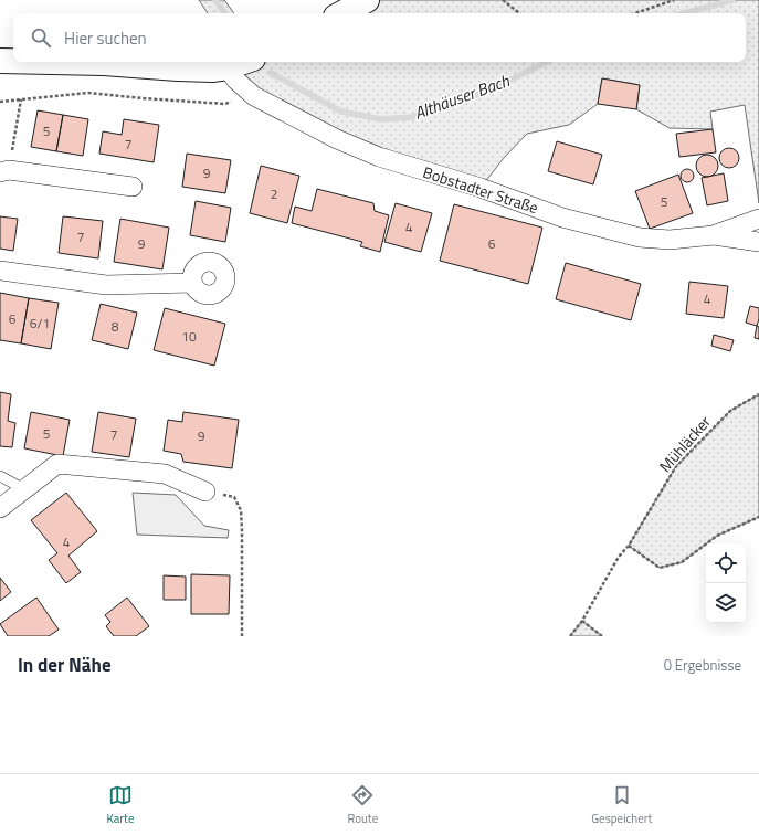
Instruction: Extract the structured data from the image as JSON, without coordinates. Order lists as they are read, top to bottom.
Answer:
{
  "streets": {
    "street": ["Bobstadter Straße"],
    "path": ["Mühläcker"]
  },
  "water": ["Althäuser Bach"],
  "house_numbers": [
    "5",
    "7",
    "9",
    "2",
    "5",
    "4",
    "7",
    "9",
    "6",
    "4",
    "6",
    "6/1",
    "8",
    "10",
    "5",
    "7",
    "9",
    "4"
  ],
  "page": {
    "search": "Hier suchen",
    "heading": ["In der Nähe", "0 Ergebnisse"],
    "nav": ["Karte", "Route", "Gespeichert"]
  }
}
